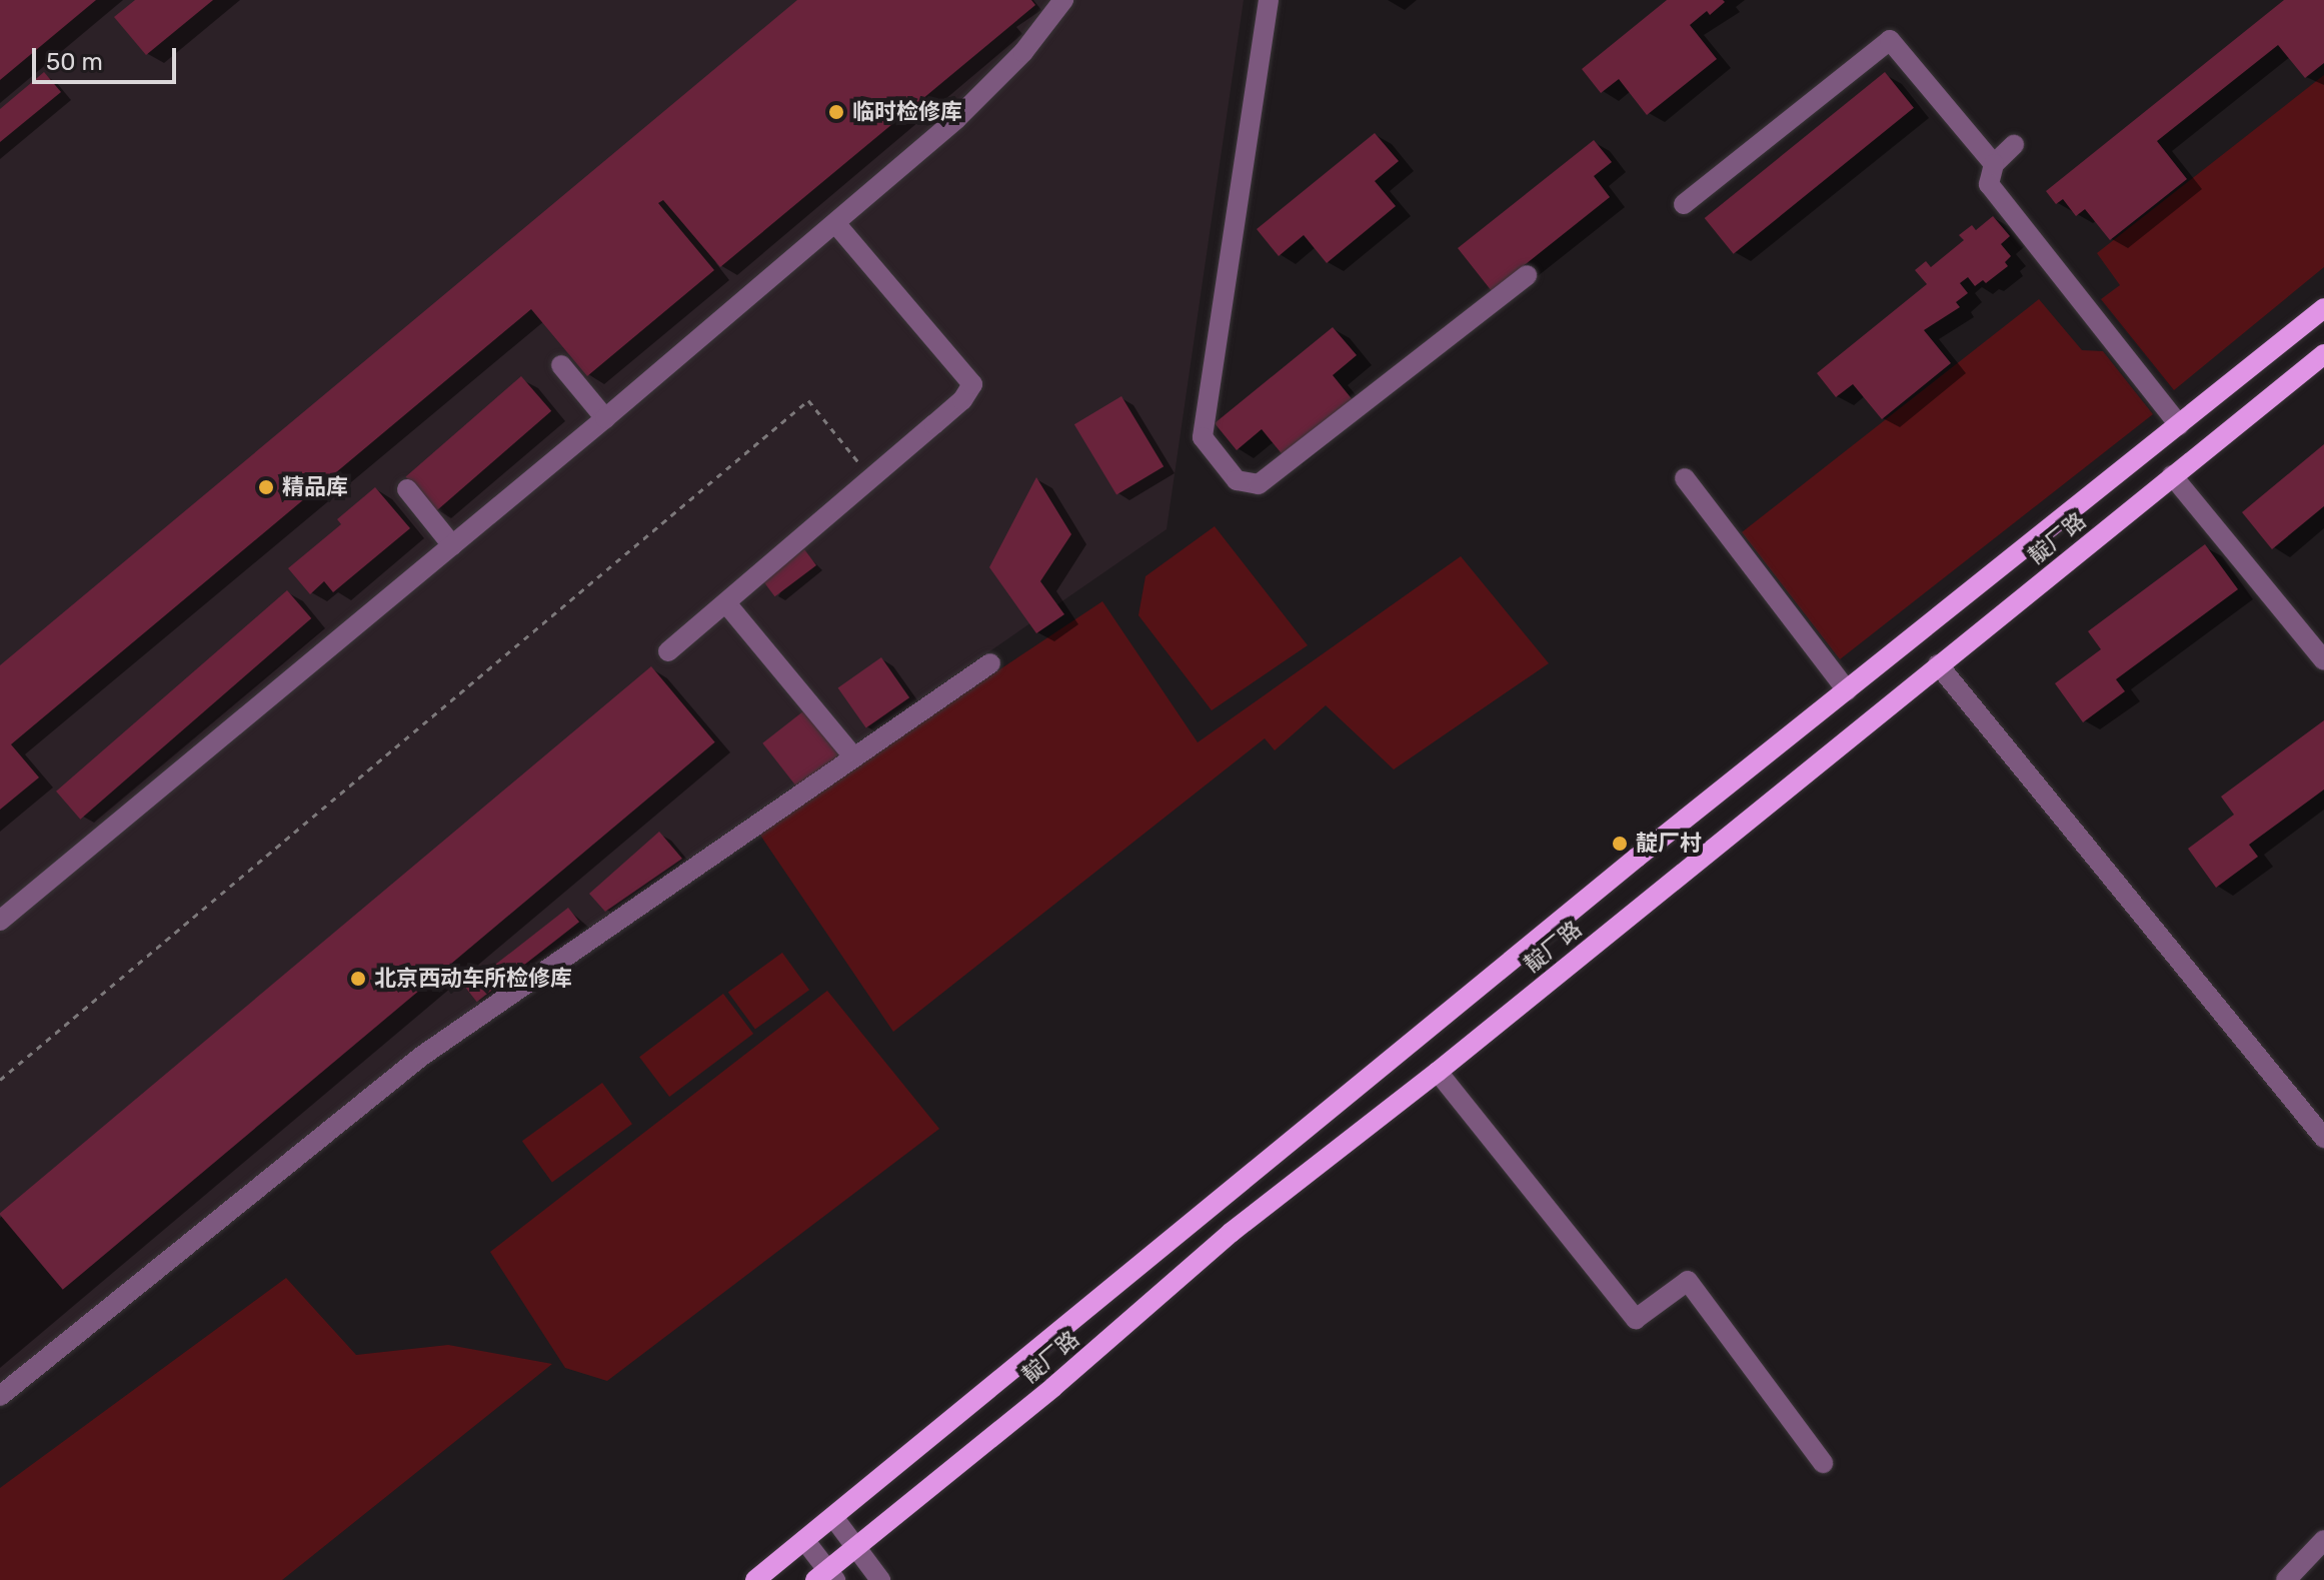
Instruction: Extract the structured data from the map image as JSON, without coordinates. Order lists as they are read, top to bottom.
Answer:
{
  "streets": {
    "main road": ["靛厂路"]
  },
  "places": [
    "临时检修库",
    "精品库",
    "靛厂村",
    "北京西动车所检修库"
  ],
  "scale_bar": "50 m"
}
